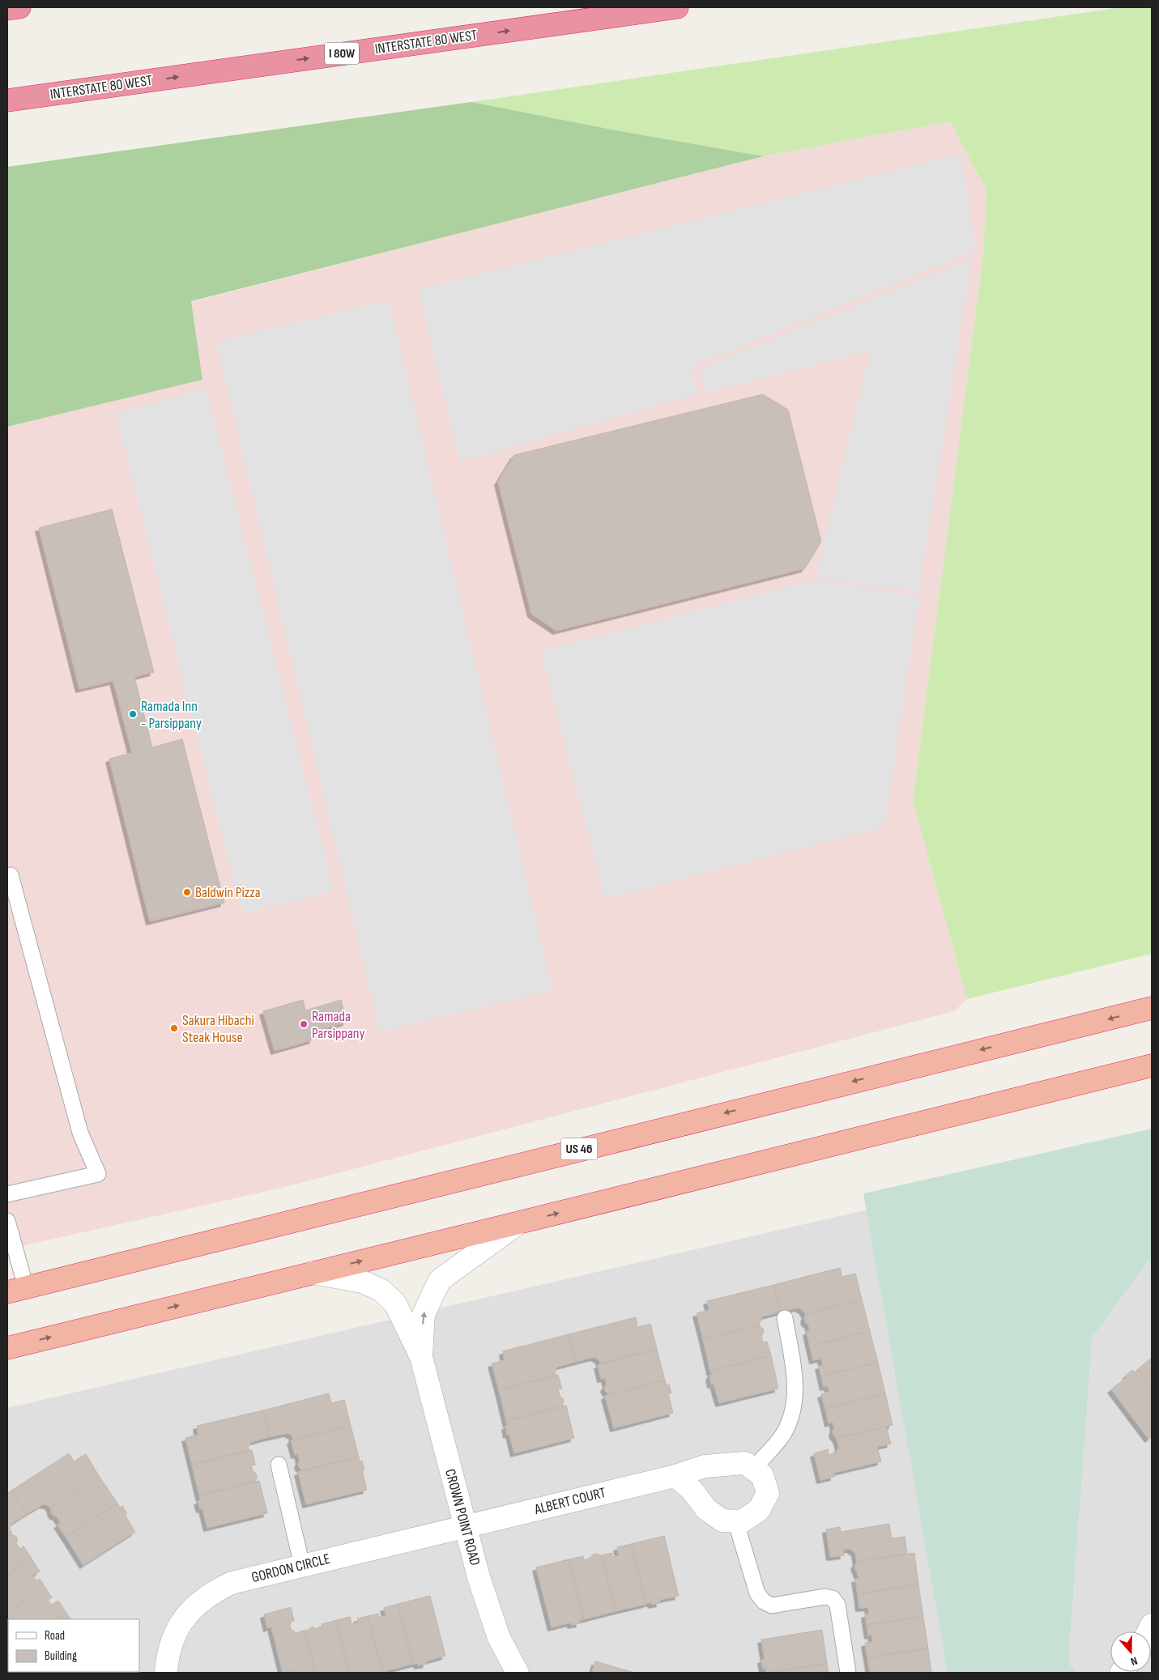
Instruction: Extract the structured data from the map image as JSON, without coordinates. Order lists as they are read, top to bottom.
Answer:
{
  "streets": {
    "highway": ["INTERSTATE 80 WEST", "I 80W", "US 46"],
    "street": ["ALBERT COURT", "CROWN POINT ROAD", "GORDON CIRCLE"]
  },
  "crossings": [
    ["ALBERT COURT", "CROWN POINT ROAD"],
    ["ALBERT COURT", "GORDON CIRCLE"],
    ["CROWN POINT ROAD", "GORDON CIRCLE"]
  ],
  "one_way": ["INTERSTATE 80 WEST"],
  "places": [
    "Ramada Inn - Parsippany",
    "Baldwin Pizza",
    "Ramada Parsippany",
    "Sakura Hibachi Steak House"
  ],
  "legend": ["Road", "Building"],
  "north": "bottom"
}
